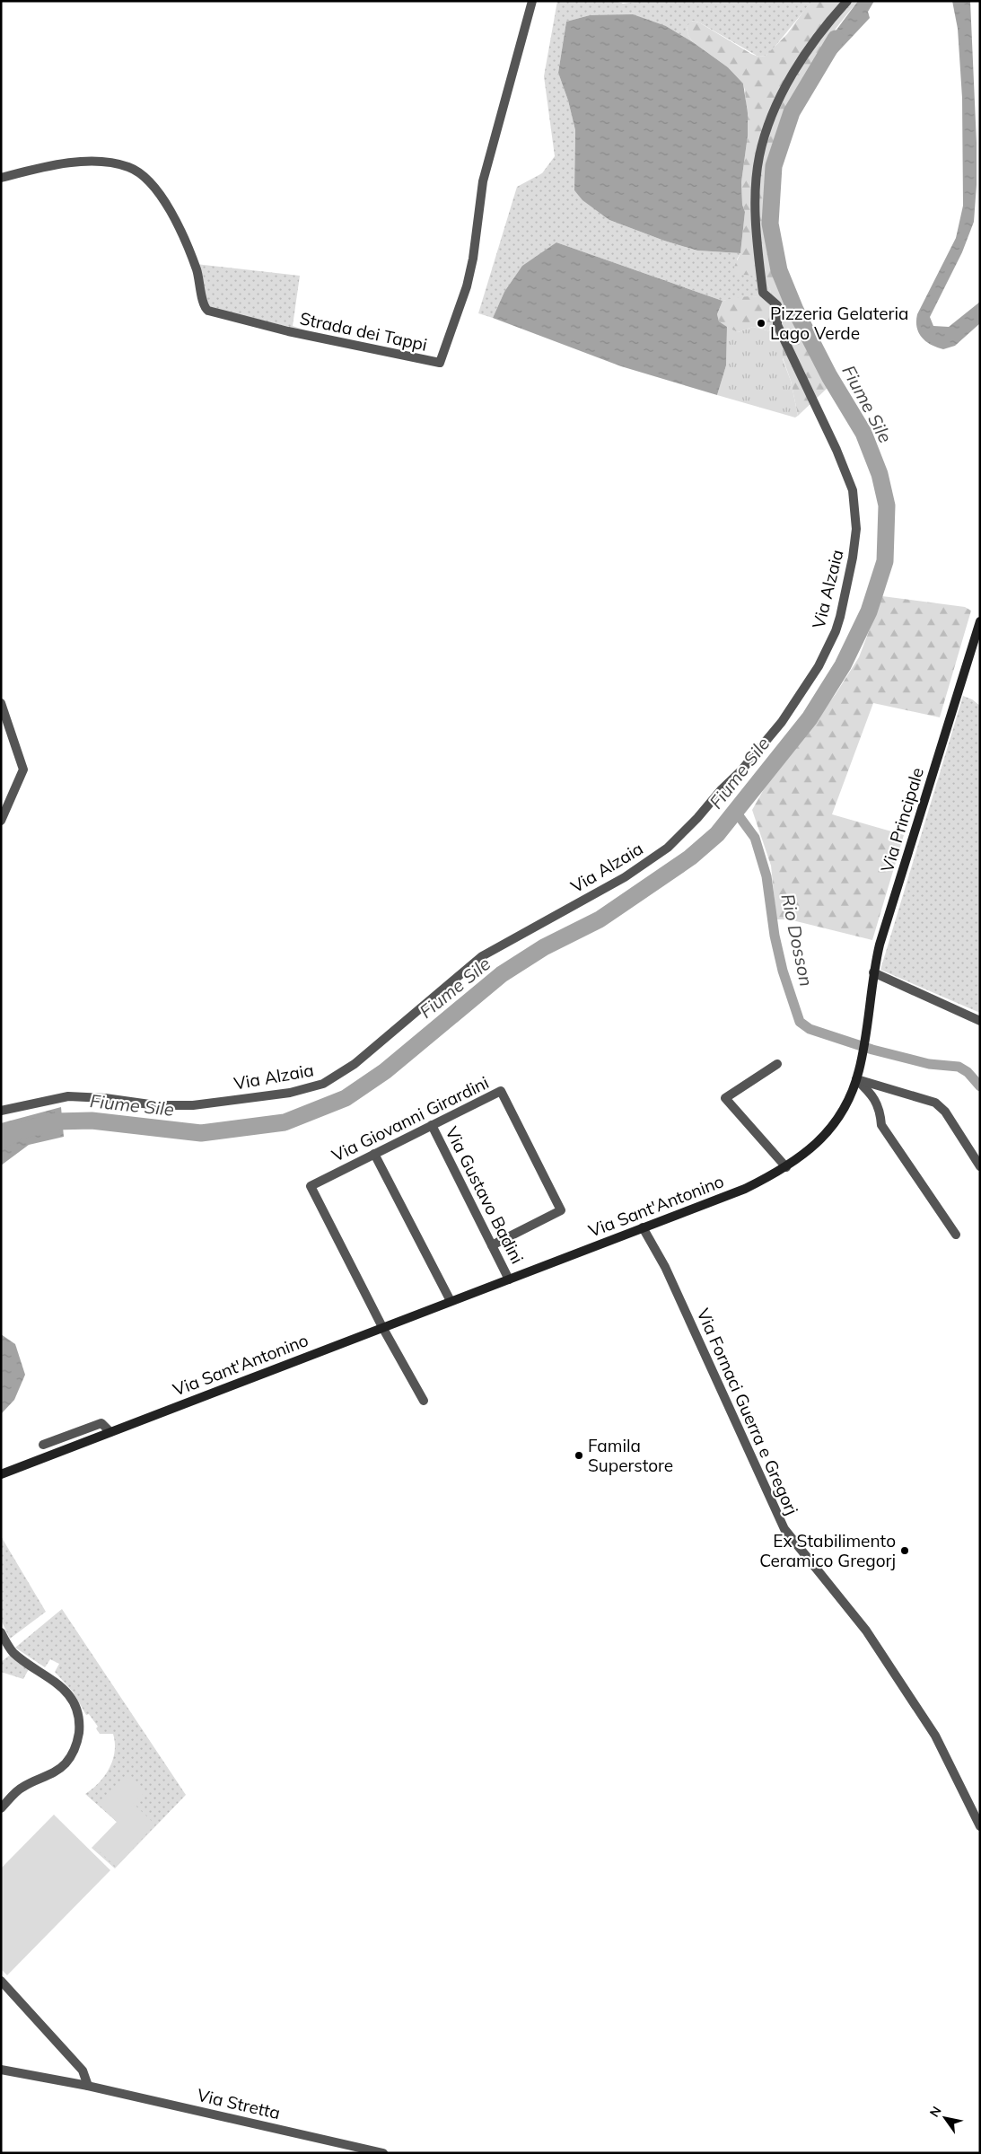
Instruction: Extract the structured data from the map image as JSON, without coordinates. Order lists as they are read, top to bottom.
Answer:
{
  "streets": {
    "main road": ["Via Principale", "Via Sant'Antonino"],
    "street": [
      "Strada dei Tappi",
      "Via Alzaia",
      "Via Giovanni Girardini",
      "Via Gustavo Badini",
      "Via Fornaci Guerra e Gregorj",
      "Via Stretta"
    ]
  },
  "crossings": [
    ["Via Principale", "Via Sant'Antonino"],
    ["Via Giovanni Girardini", "Via Gustavo Badini"],
    ["Via Giovanni Girardini", "Via Sant'Antonino"],
    ["Via Gustavo Badini", "Via Sant'Antonino"],
    ["Via Sant'Antonino", "Via Fornaci Guerra e Gregorj"]
  ],
  "water": ["Fiume Sile", "Rio Dosson"],
  "places": ["Pizzeria Gelateria Lago Verde", "Famila Superstore", "Ex Stabilimento Ceramico Gregorj"],
  "north": "top left"
}
